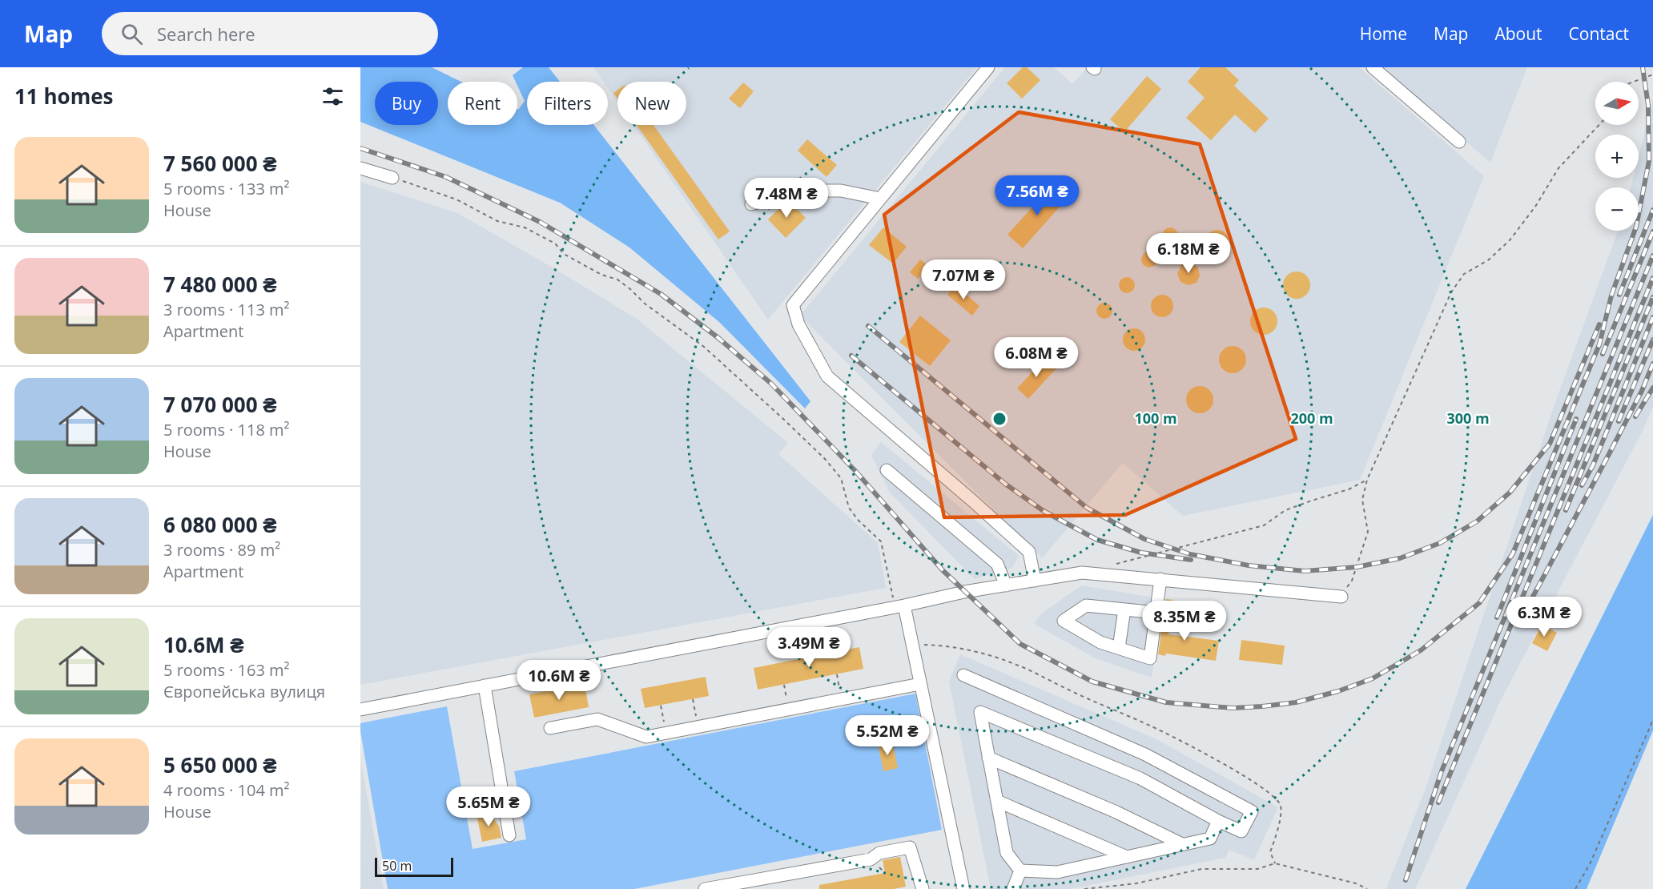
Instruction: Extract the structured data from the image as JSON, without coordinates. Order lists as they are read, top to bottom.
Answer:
{
  "scale_bar": "50 m",
  "north": "right",
  "page": {
    "header": "Map",
    "search": "Search here",
    "nav": [
      "Home",
      "Map",
      "About",
      "Contact"
    ],
    "heading": "11 homes",
    "map_buttons": ["+", "−"],
    "chip": [
      "Buy",
      "Rent",
      "Filters",
      "New"
    ],
    "list": [
      {
        "name": "7 560 000 ₴",
        "note": "5 rooms · 133 m² · House"
      },
      {
        "name": "7 480 000 ₴",
        "note": "3 rooms · 113 m² · Apartment"
      },
      {
        "name": "7 070 000 ₴",
        "note": "5 rooms · 118 m² · House"
      },
      {
        "name": "6 080 000 ₴",
        "note": "3 rooms · 89 m² · Apartment"
      },
      {
        "name": "10.6M ₴",
        "note": "5 rooms · 163 m² · Європейська вулиця"
      },
      {
        "name": "5 650 000 ₴",
        "note": "4 rooms · 104 m² · House"
      }
    ],
    "price": [
      "7.56M ₴",
      "7.48M ₴",
      "6.18M ₴",
      "7.07M ₴",
      "6.08M ₴",
      "6.3M ₴",
      "8.35M ₴",
      "3.49M ₴",
      "10.6M ₴",
      "5.52M ₴",
      "5.65M ₴"
    ],
    "scale": "50 m"
  },
  "rings": ["100 m", "200 m", "300 m"]
}
